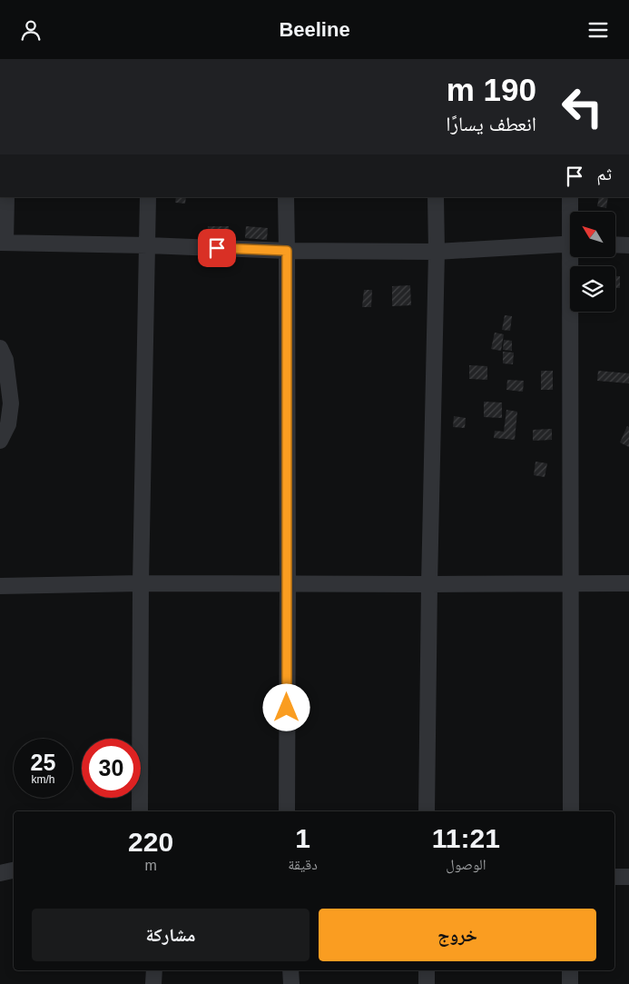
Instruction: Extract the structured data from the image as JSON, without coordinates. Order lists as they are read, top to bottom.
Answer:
{
  "north": "top left",
  "page": {
    "header": "Beeline",
    "turn": ["190 m", "انعطف يسارًا"],
    "then": "ثم",
    "speed": "25 km/h",
    "limit": "30",
    "eta": [
      "11:21",
      "الوصول",
      "1",
      "دقيقة",
      "220",
      "m"
    ],
    "buttons": ["خروج", "مشاركة"]
  }
}
